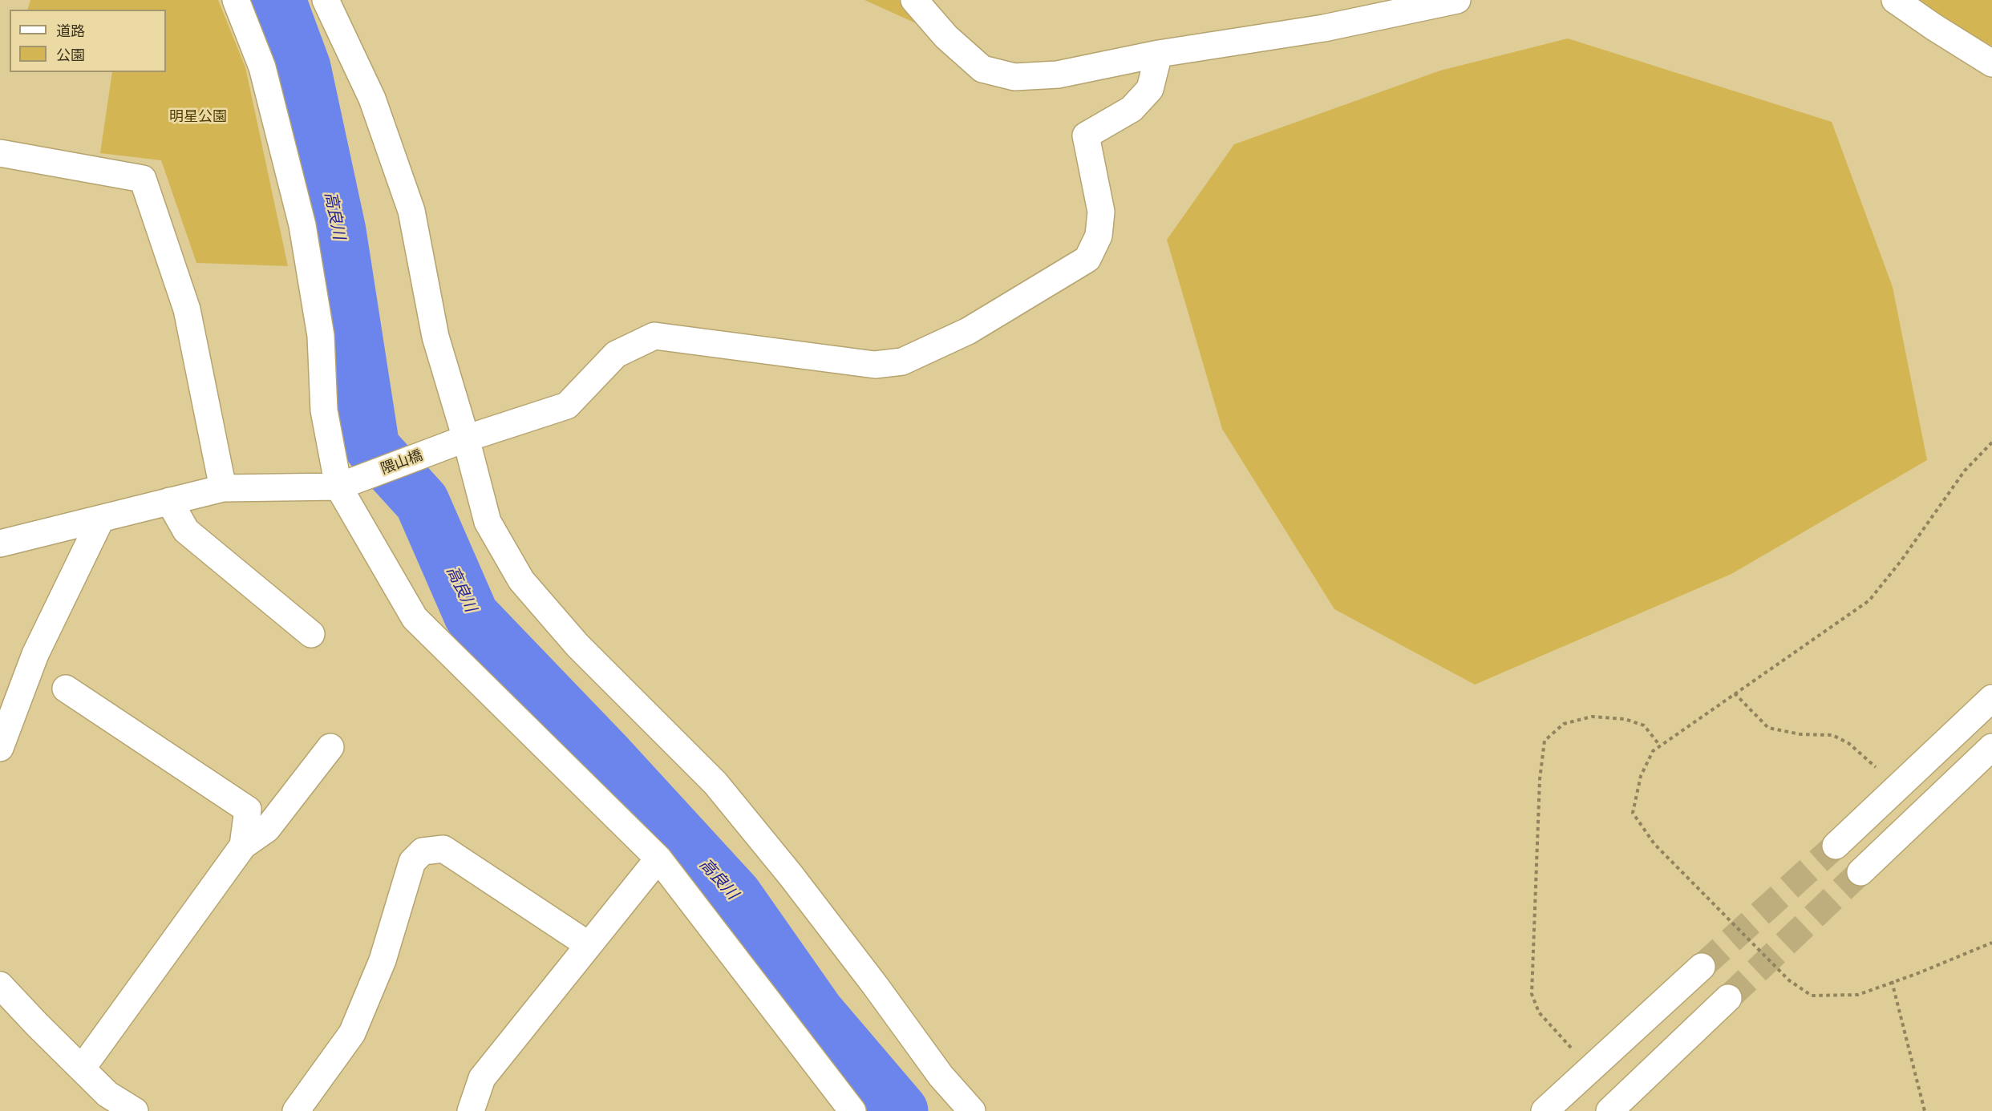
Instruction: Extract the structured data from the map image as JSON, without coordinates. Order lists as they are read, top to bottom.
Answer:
{
  "streets": {
    "street": ["隈山橋"]
  },
  "water": ["高良川"],
  "parks": ["明星公園"],
  "legend": ["道路", "公園"]
}
